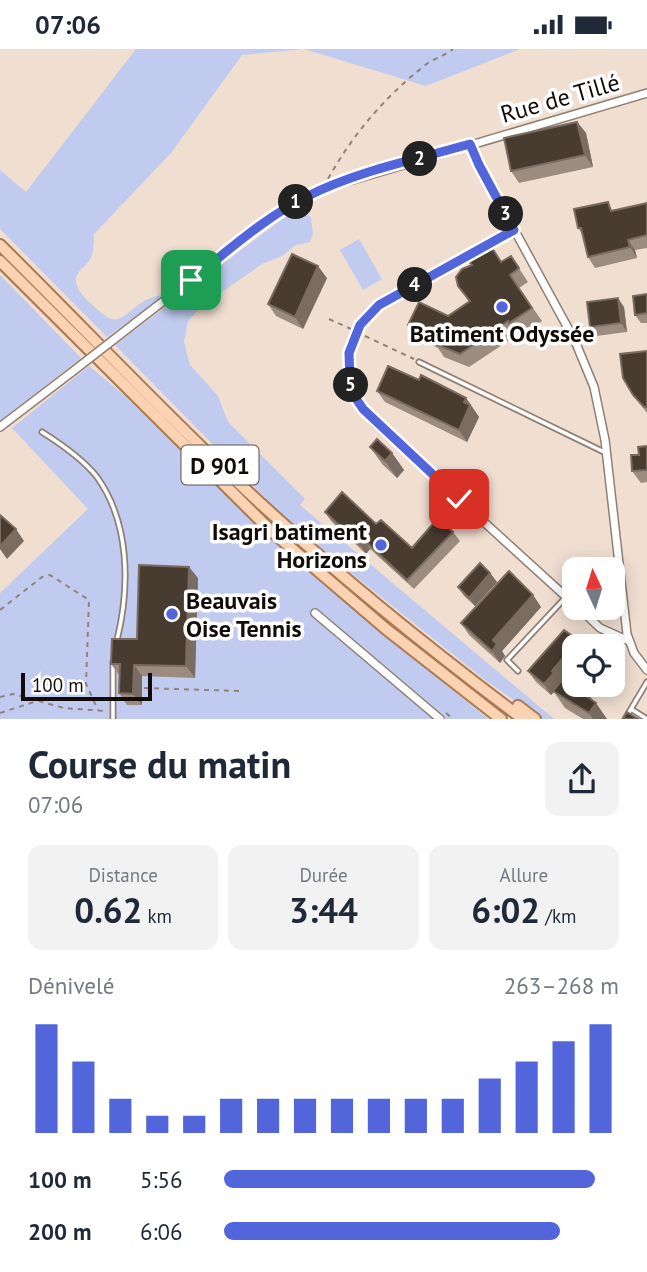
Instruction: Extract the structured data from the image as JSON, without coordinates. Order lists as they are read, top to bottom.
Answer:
{
  "streets": {
    "main road": ["D 901"],
    "street": ["Rue de Tillé"]
  },
  "places": ["Batiment Odyssée", "Isagri batiment Horizons", "Beauvais Oise Tennis"],
  "scale_bar": "100 m",
  "north": "top",
  "page": {
    "status": "07:06",
    "pins": [
      "2",
      "1",
      "3",
      "4",
      "5"
    ],
    "scale": "100 m",
    "heading": ["Course du matin", "07:06"],
    "stats": [
      ["Distance", "0.62 km"],
      ["Durée", "3:44"],
      ["Allure", "6:02 /km"]
    ],
    "chart": ["Dénivelé", "263–268 m"],
    "list": [
      {
        "name": "100 m",
        "note": "5:56"
      },
      {
        "name": "200 m",
        "note": "6:06"
      }
    ]
  }
}
